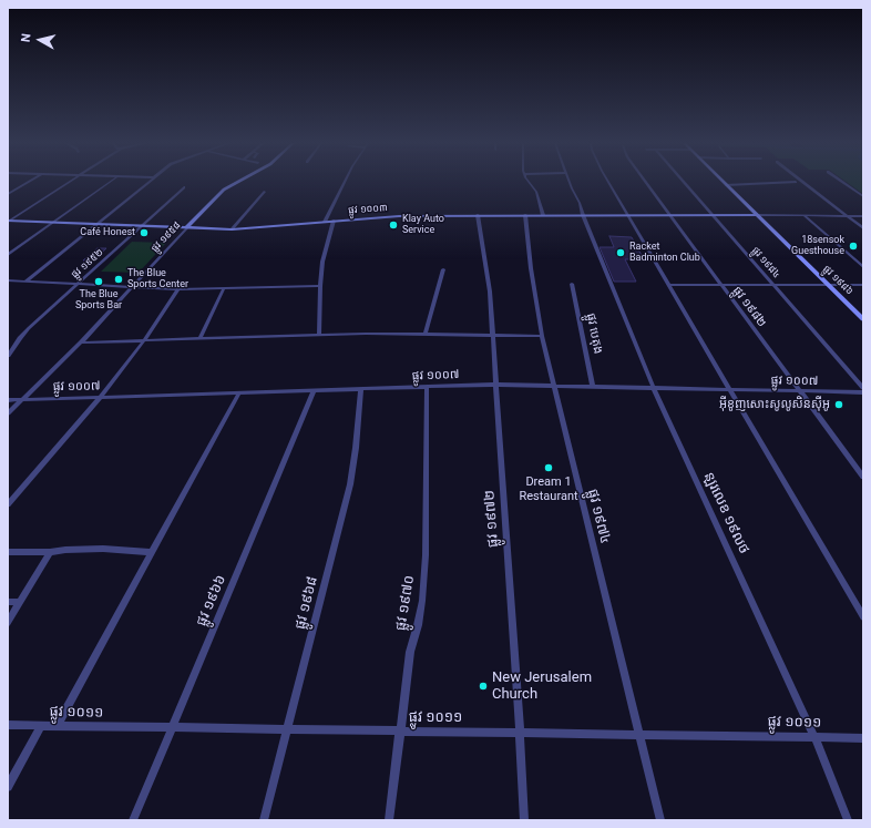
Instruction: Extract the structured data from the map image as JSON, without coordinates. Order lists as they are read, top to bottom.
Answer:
{
  "streets": {
    "street": [
      "ផ្លូវ ១០០៣",
      "ផ្លូវ ១៩៥៨",
      "ផ្លូវ ១៩៨៤",
      "ផ្លូវ ១៩៥២",
      "ផ្លូវ ១៩៨៦",
      "ផ្លូវ ១៩៨២",
      "ផ្លូវ បេតុង",
      "ផ្លូវ ១០០៧",
      "ន្ឡរលេខ ១៩លថ",
      "ផ្លូវ ១៩៧៤",
      "ផ្លូវ ១៩៧២",
      "ផ្លូវ ១៩៦៦",
      "ផ្លូវ ១៩៦៨",
      "ផ្លូវ ១៩៧០",
      "ផ្លូវ ១០១១"
    ]
  },
  "crossings": [
    ["ផ្លូវ ១០០៣", "ផ្លូវ ១៩៥៨"],
    ["ផ្លូវ ១០០៣", "ផ្លូវ ១៩៨៤"],
    ["ផ្លូវ ១០០៣", "ផ្លូវ ១៩៥២"],
    ["ផ្លូវ ១០០៣", "ផ្លូវ ១៩៨៦"],
    ["ផ្លូវ ១០០៣", "ផ្លូវ ១៩៨២"],
    ["ផ្លូវ ១០០៣", "ន្ឡរលេខ ១៩លថ"],
    ["ផ្លូវ ១០០៣", "ផ្លូវ ១៩៧៤"],
    ["ផ្លូវ ១០០៣", "ផ្លូវ ១៩៧២"],
    ["ផ្លូវ ១៩៥៨", "ផ្លូវ ១០០៧"],
    ["ផ្លូវ ១៩៨២", "ផ្លូវ ១០០៧"],
    ["ផ្លូវ បេតុង", "ផ្លូវ ១០០៧"],
    ["ផ្លូវ ១០០៧", "ន្ឡរលេខ ១៩លថ"],
    ["ផ្លូវ ១០០៧", "ផ្លូវ ១៩៧៤"],
    ["ផ្លូវ ១០០៧", "ផ្លូវ ១៩៧២"],
    ["ផ្លូវ ១០០៧", "ផ្លូវ ១៩៦៦"],
    ["ផ្លូវ ១០០៧", "ផ្លូវ ១៩៦៨"],
    ["ផ្លូវ ១០០៧", "ផ្លូវ ១៩៧០"],
    ["ន្ឡរលេខ ១៩លថ", "ផ្លូវ ១០១១"],
    ["ផ្លូវ ១៩៧៤", "ផ្លូវ ១០១១"],
    ["ផ្លូវ ១៩៧២", "ផ្លូវ ១០១១"],
    ["ផ្លូវ ១៩៦៦", "ផ្លូវ ១០១១"],
    ["ផ្លូវ ១៩៦៨", "ផ្លូវ ១០១១"],
    ["ផ្លូវ ១៩៧០", "ផ្លូវ ១០១១"]
  ],
  "places": [
    "Klay Auto Service",
    "Café Honest",
    "18sensok Guesthouse",
    "Racket Badminton Club",
    "The Blue Sports Center",
    "The Blue Sports Bar",
    "អ៊ីខូញសោះសូលូសិនស៊ីអូ",
    "Dream 1 Restaurant",
    "New Jerusalem Church"
  ],
  "north": "left"
}
